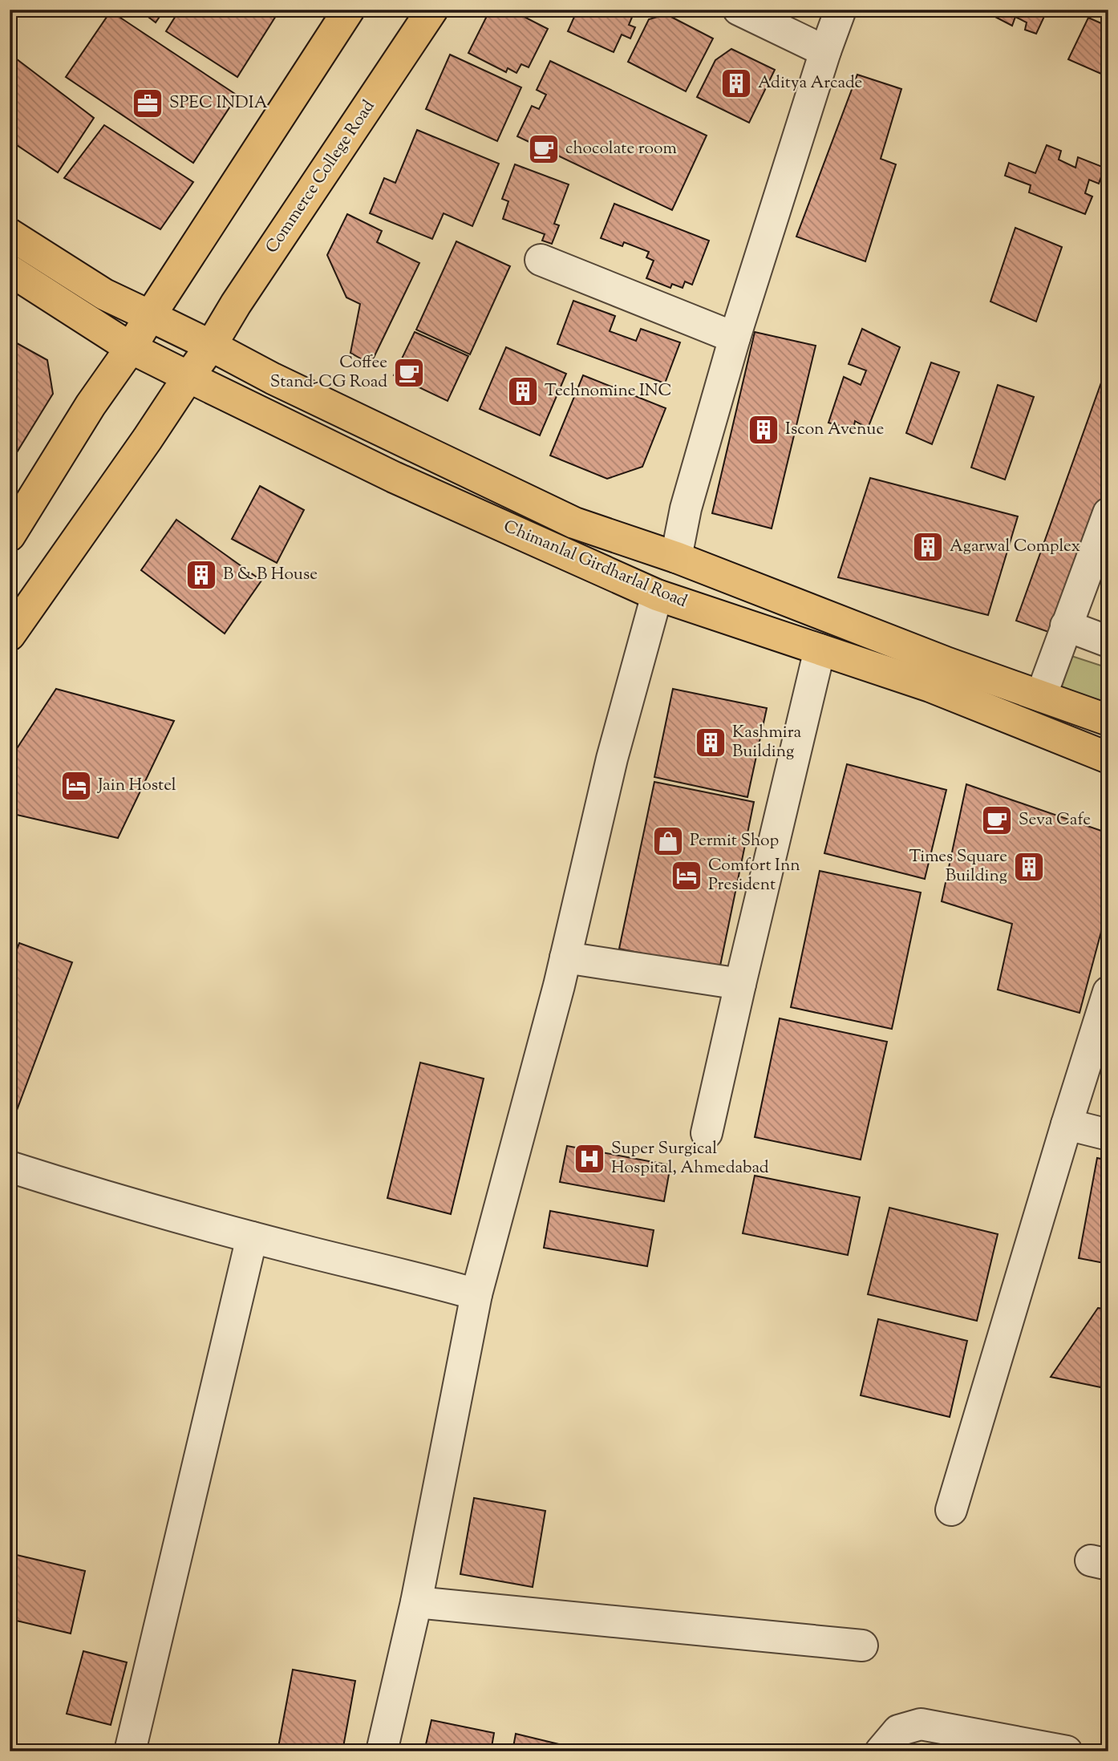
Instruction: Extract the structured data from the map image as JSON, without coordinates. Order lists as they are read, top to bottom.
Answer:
{
  "streets": {
    "main road": ["Commerce College Road", "Chimanlal Girdharlal Road"]
  },
  "crossings": [
    ["Commerce College Road", "Chimanlal Girdharlal Road"]
  ],
  "places": {
    "building": [
      "Aditya Arcade",
      "Technomine INC",
      "Iscon Avenue",
      "Agarwal Complex",
      "B & B House",
      "Kashmira Building",
      "Times Square Building"
    ],
    "office": ["SPEC INDIA"],
    "cafe": ["chocolate room", "Coffee Stand-CG Road", "Seva Cafe"],
    "hotel": ["Jain Hostel", "Comfort Inn President"],
    "shop": ["Permit Shop"],
    "hospital": ["Super Surgical Hospital, Ahmedabad"]
  }
}
